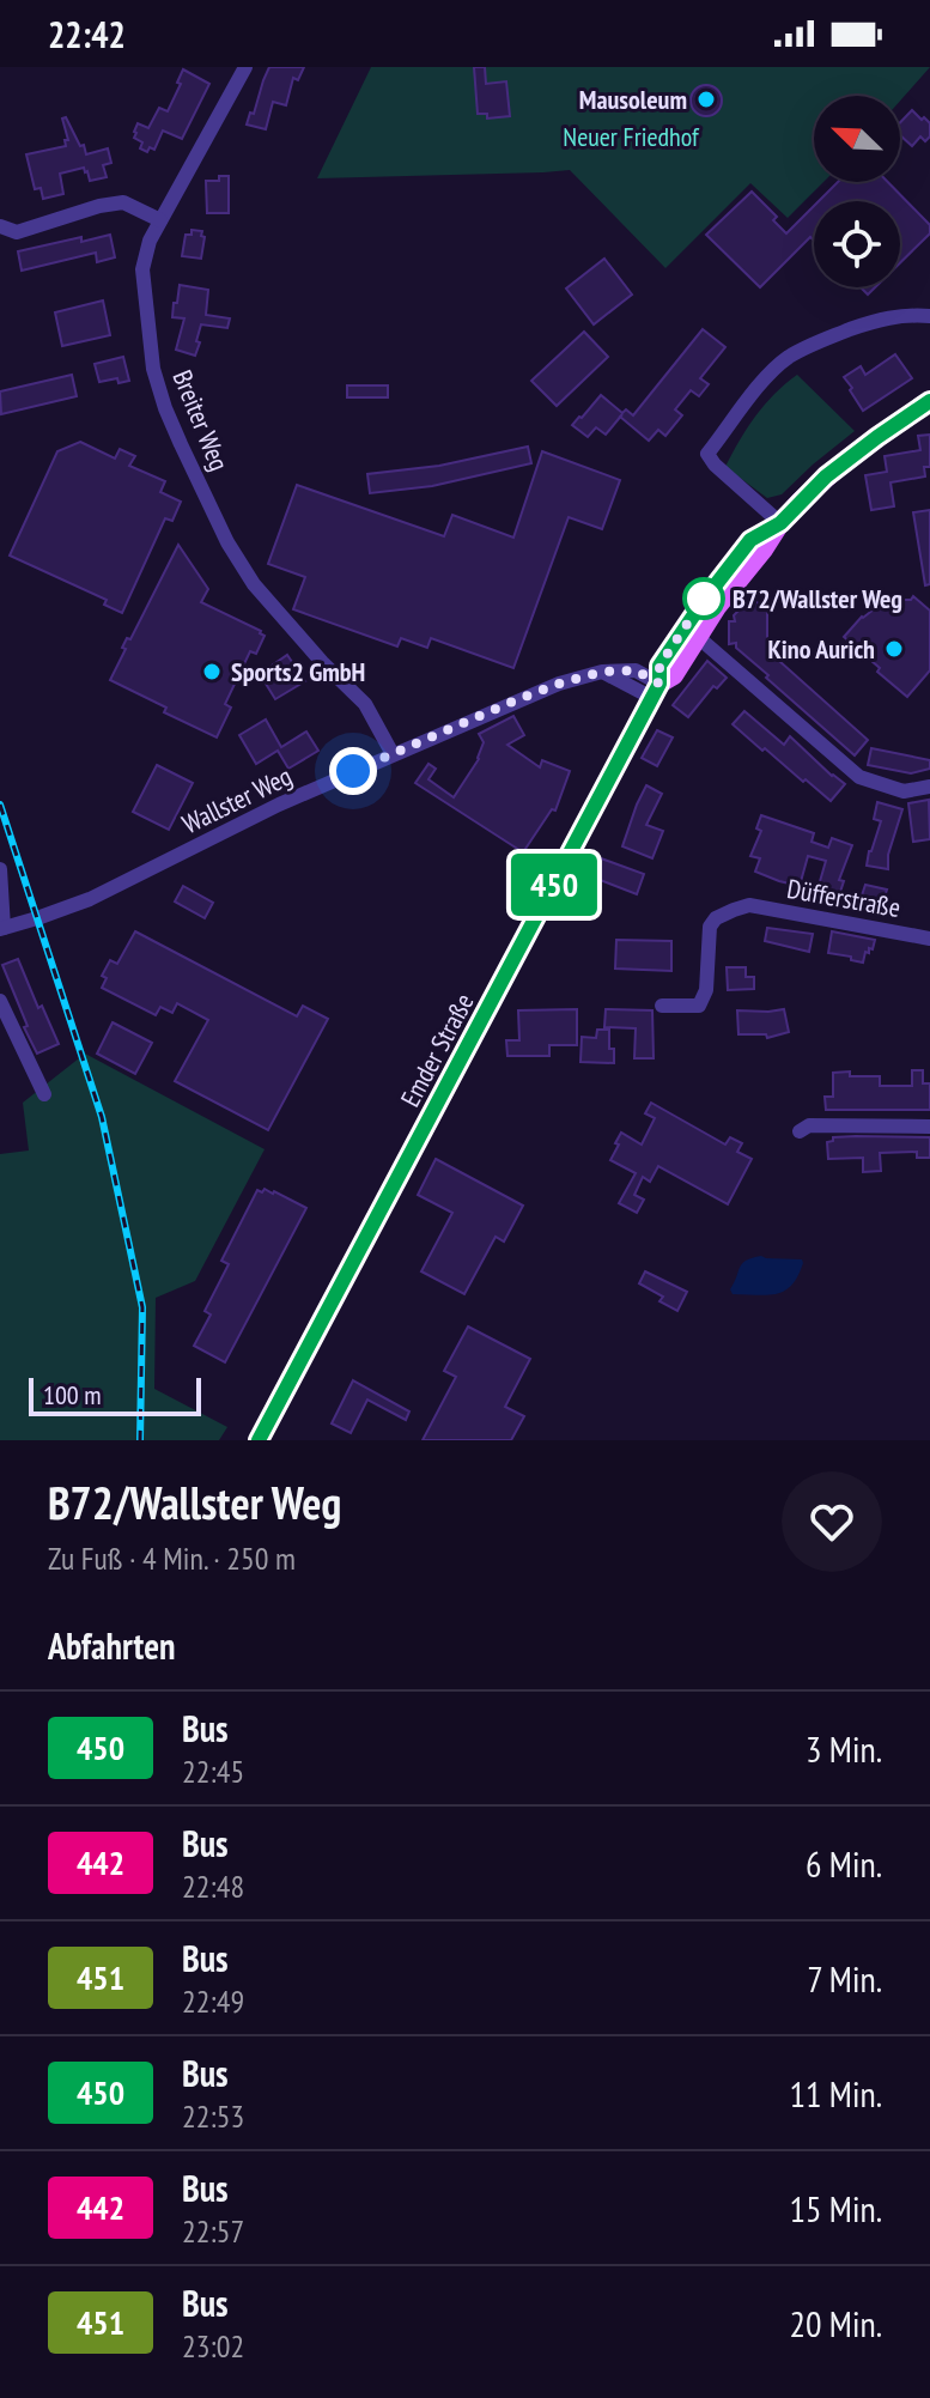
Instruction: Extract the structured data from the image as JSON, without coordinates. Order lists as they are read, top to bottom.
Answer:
{
  "streets": {
    "main road": ["Emder Straße"],
    "street": ["Breiter Weg", "Wallster Weg", "Düfferstraße"]
  },
  "crossings": [
    ["Breiter Weg", "Wallster Weg"],
    ["Wallster Weg", "Emder Straße"]
  ],
  "parks": ["Neuer Friedhof"],
  "places": [
    "Mausoleum",
    "B72/Wallster Weg",
    "Kino Aurich",
    "Sports2 GmbH"
  ],
  "lines": ["bus line 450"],
  "scale_bar": "100 m",
  "north": "top left",
  "page": {
    "status": "22:42",
    "on_map": "450",
    "scale": "100 m",
    "heading": [
      ["B72/Wallster Weg", "Zu Fuß · 4 Min. · 250 m"],
      "Abfahrten"
    ],
    "list": [
      {
        "mark": "450",
        "name": "Bus",
        "note": "22:45",
        "value": "3 Min."
      },
      {
        "mark": "442",
        "name": "Bus",
        "note": "22:48",
        "value": "6 Min."
      },
      {
        "mark": "451",
        "name": "Bus",
        "note": "22:49",
        "value": "7 Min."
      },
      {
        "mark": "450",
        "name": "Bus",
        "note": "22:53",
        "value": "11 Min."
      },
      {
        "mark": "442",
        "name": "Bus",
        "note": "22:57",
        "value": "15 Min."
      },
      {
        "mark": "451",
        "name": "Bus",
        "note": "23:02",
        "value": "20 Min."
      }
    ]
  }
}
